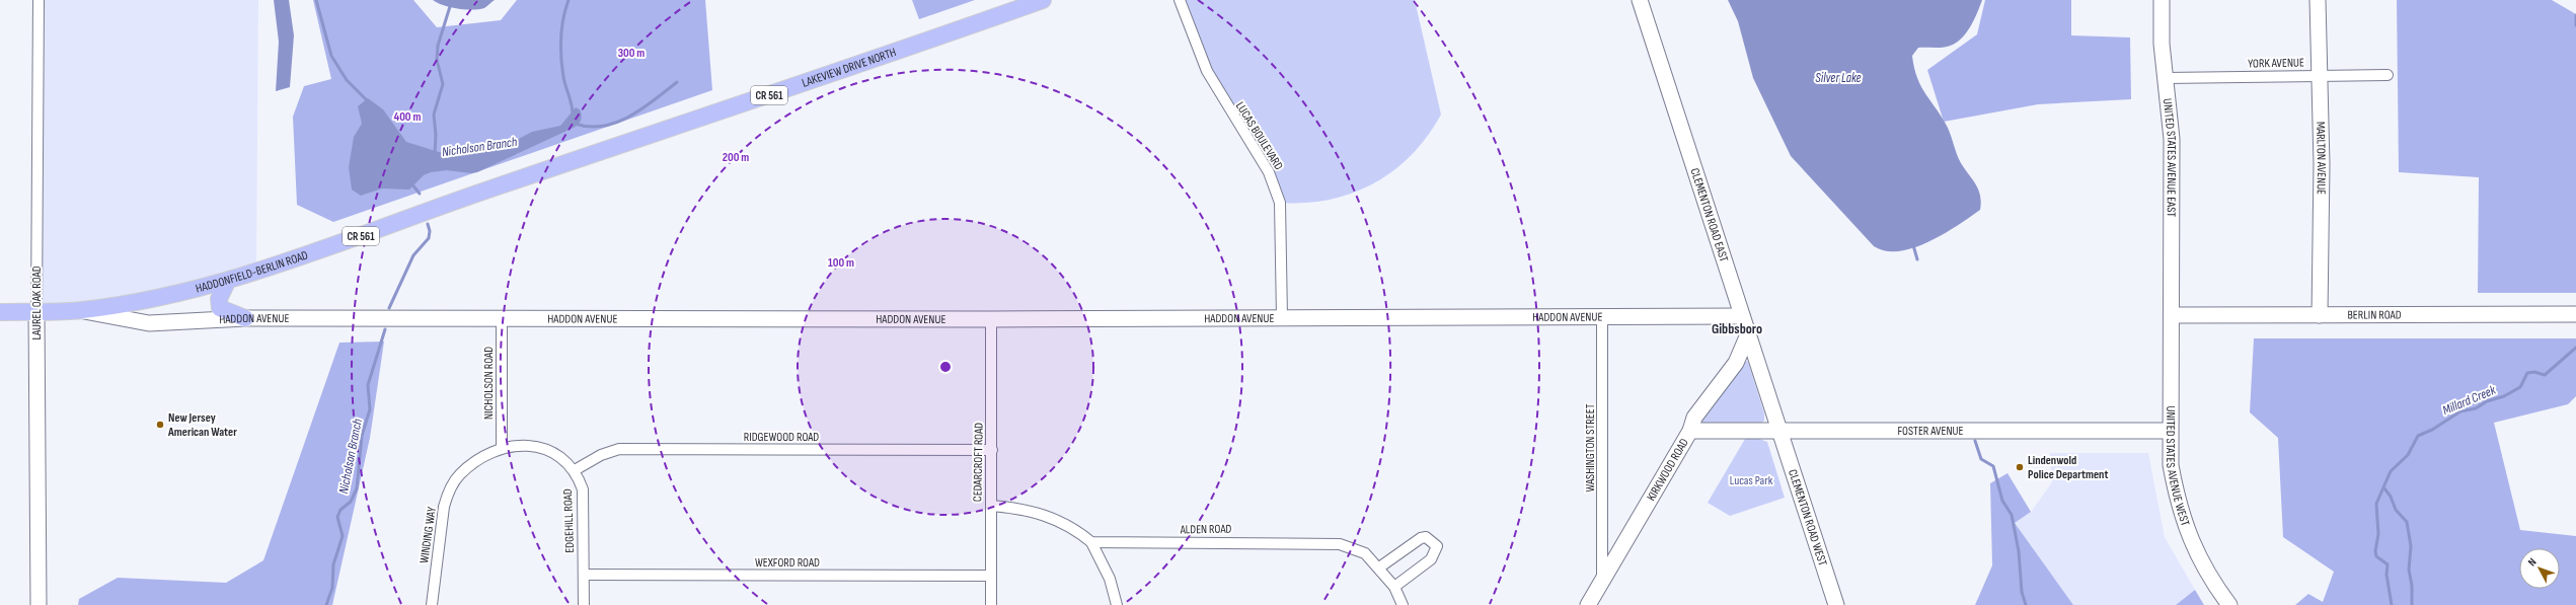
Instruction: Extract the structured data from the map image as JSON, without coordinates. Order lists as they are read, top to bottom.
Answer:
{
  "streets": {
    "main road": ["LAKEVIEW DRIVE NORTH", "CR 561", "HADDONFIELD-BERLIN ROAD"],
    "street": [
      "YORK AVENUE",
      "LUCAS BOULEVARD",
      "UNITED STATES AVENUE EAST",
      "MARLTON AVENUE",
      "CLEMENTON ROAD EAST",
      "LAUREL OAK ROAD",
      "BERLIN ROAD",
      "HADDON AVENUE",
      "NICHOLSON ROAD",
      "FOSTER AVENUE",
      "RIDGEWOOD ROAD",
      "WASHINGTON STREET",
      "CEDARCROFT ROAD",
      "UNITED STATES AVENUE WEST",
      "KIRKWOOD ROAD",
      "CLEMENTON ROAD WEST",
      "EDGEHILL ROAD",
      "ALDEN ROAD",
      "WINDING WAY",
      "WEXFORD ROAD"
    ]
  },
  "crossings": [
    ["YORK AVENUE", "UNITED STATES AVENUE EAST"],
    ["YORK AVENUE", "MARLTON AVENUE"],
    ["LAKEVIEW DRIVE NORTH", "HADDONFIELD-BERLIN ROAD"],
    ["LUCAS BOULEVARD", "HADDON AVENUE"],
    ["UNITED STATES AVENUE EAST", "BERLIN ROAD"],
    ["UNITED STATES AVENUE EAST", "UNITED STATES AVENUE WEST"],
    ["MARLTON AVENUE", "BERLIN ROAD"],
    ["CLEMENTON ROAD EAST", "HADDON AVENUE"],
    ["CLEMENTON ROAD EAST", "FOSTER AVENUE"],
    ["CLEMENTON ROAD EAST", "KIRKWOOD ROAD"],
    ["CLEMENTON ROAD EAST", "CLEMENTON ROAD WEST"],
    ["HADDONFIELD-BERLIN ROAD", "LAUREL OAK ROAD"],
    ["HADDONFIELD-BERLIN ROAD", "HADDON AVENUE"],
    ["BERLIN ROAD", "UNITED STATES AVENUE WEST"],
    ["HADDON AVENUE", "NICHOLSON ROAD"],
    ["HADDON AVENUE", "WASHINGTON STREET"],
    ["HADDON AVENUE", "CEDARCROFT ROAD"],
    ["NICHOLSON ROAD", "EDGEHILL ROAD"],
    ["NICHOLSON ROAD", "WINDING WAY"],
    ["FOSTER AVENUE", "UNITED STATES AVENUE WEST"],
    ["FOSTER AVENUE", "KIRKWOOD ROAD"],
    ["FOSTER AVENUE", "CLEMENTON ROAD WEST"],
    ["RIDGEWOOD ROAD", "CEDARCROFT ROAD"],
    ["RIDGEWOOD ROAD", "EDGEHILL ROAD"],
    ["WASHINGTON STREET", "KIRKWOOD ROAD"],
    ["CEDARCROFT ROAD", "WEXFORD ROAD"],
    ["EDGEHILL ROAD", "WINDING WAY"],
    ["EDGEHILL ROAD", "WEXFORD ROAD"]
  ],
  "districts": ["Gibbsboro"],
  "water": ["Silver Lake", "Nicholson Branch", "Millard Creek"],
  "parks": ["Lucas Park"],
  "places": ["New Jersey American Water", "Lindenwold Police Department"],
  "north": "top left",
  "rings": [
    "300 m",
    "400 m",
    "200 m",
    "100 m"
  ]
}
